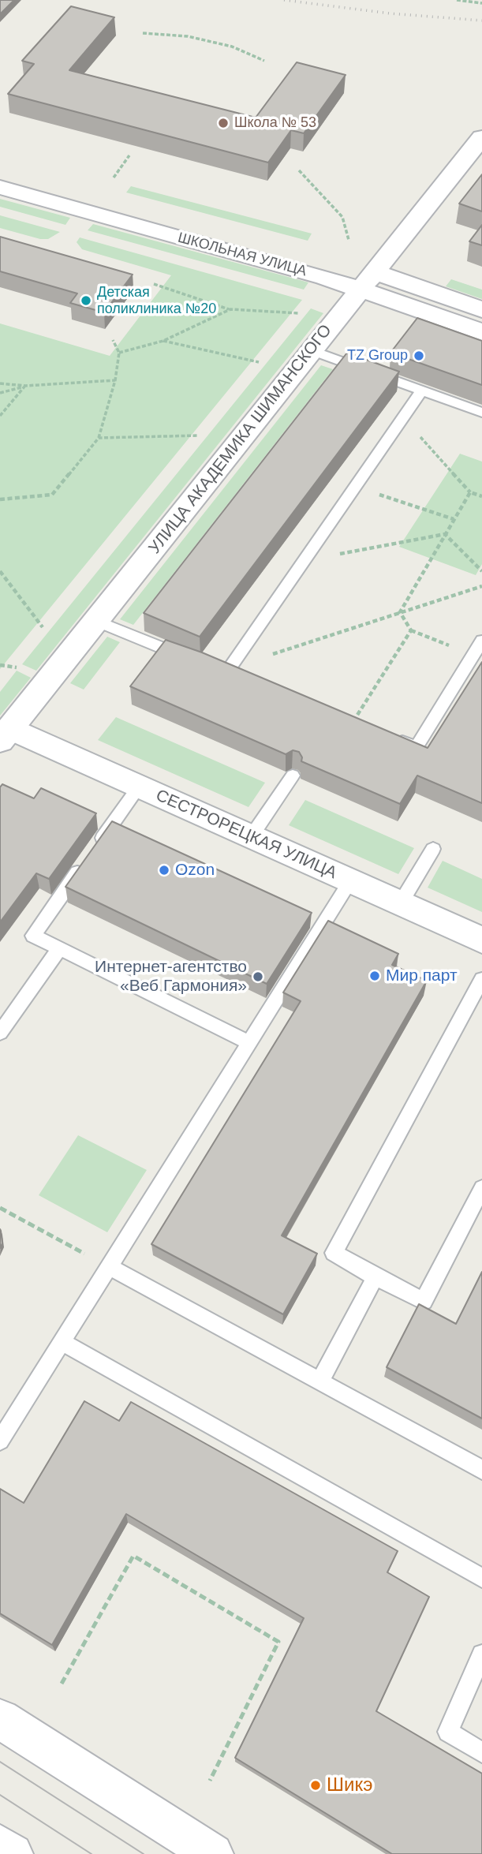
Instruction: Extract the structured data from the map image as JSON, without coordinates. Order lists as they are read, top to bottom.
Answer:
{
  "streets": {
    "street": ["ШКОЛЬНАЯ УЛИЦА", "УЛИЦА АКАДЕМИКА ШИМАНСКОГО", "СЕСТРОРЕЦКАЯ УЛИЦА"]
  },
  "crossings": [
    ["ШКОЛЬНАЯ УЛИЦА", "УЛИЦА АКАДЕМИКА ШИМАНСКОГО"],
    ["УЛИЦА АКАДЕМИКА ШИМАНСКОГО", "СЕСТРОРЕЦКАЯ УЛИЦА"]
  ],
  "places": [
    "Школа № 53",
    "Детская поликлиника №20",
    "TZ Group",
    "Ozon",
    "Мир парт",
    "Интернет-агентство «Веб Гармония»",
    "Шикэ"
  ]
}
